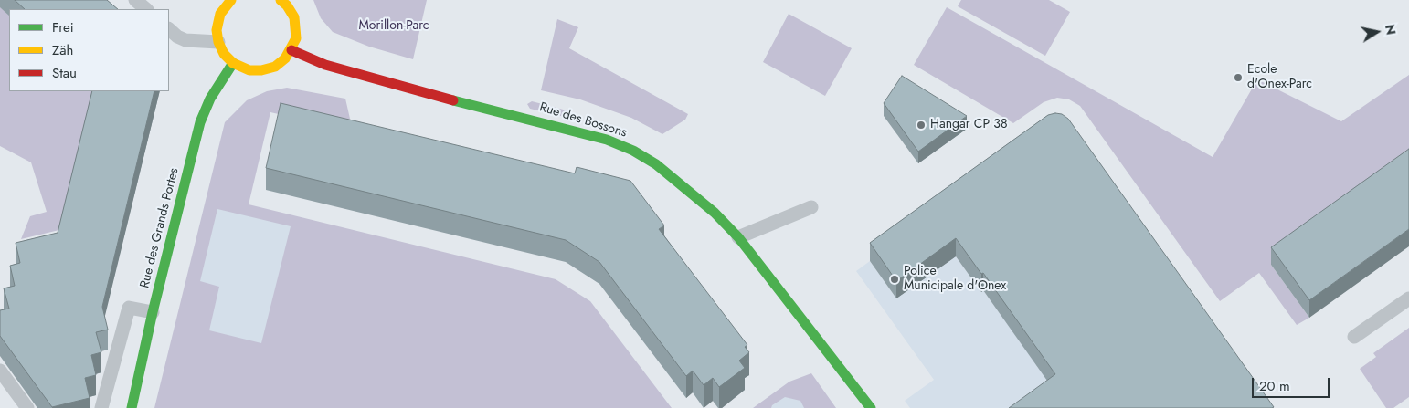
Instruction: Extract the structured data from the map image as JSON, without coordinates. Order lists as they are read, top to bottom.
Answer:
{
  "streets": {
    "street": ["Rue des Bossons", "Rue des Grands Portes"]
  },
  "parks": ["Morillon-Parc"],
  "places": ["Ecole d'Onex-Parc", "Hangar CP 38", "Police Municipale d'Onex"],
  "legend": ["Frei", "Zäh", "Stau"],
  "scale_bar": "20 m",
  "north": "right"
}
